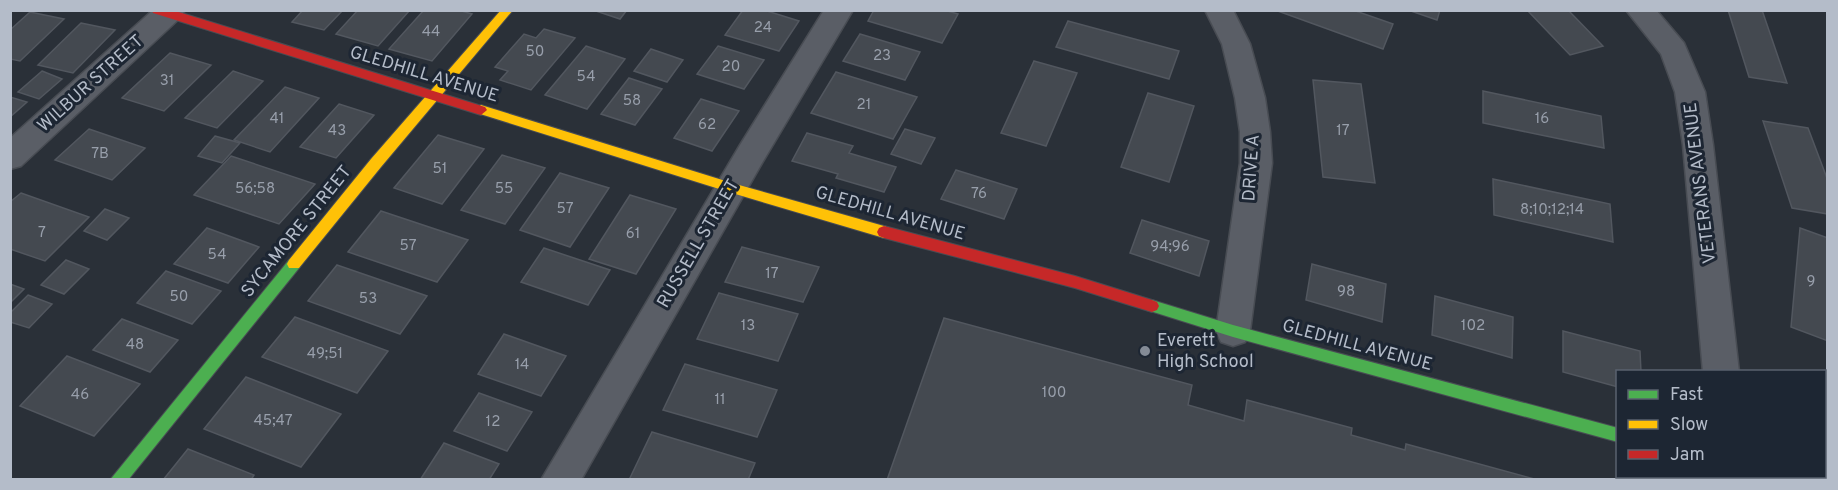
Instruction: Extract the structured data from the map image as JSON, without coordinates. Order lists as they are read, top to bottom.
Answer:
{
  "streets": {
    "street": [
      "GLEDHILL AVENUE",
      "WILBUR STREET",
      "DRIVE A",
      "VETERANS AVENUE",
      "SYCAMORE STREET",
      "RUSSELL STREET"
    ]
  },
  "crossings": [
    ["GLEDHILL AVENUE", "WILBUR STREET"],
    ["GLEDHILL AVENUE", "DRIVE A"],
    ["GLEDHILL AVENUE", "SYCAMORE STREET"],
    ["GLEDHILL AVENUE", "RUSSELL STREET"]
  ],
  "places": ["Everett High School"],
  "house_numbers": [
    "24",
    "44",
    "50",
    "23",
    "20",
    "54",
    "31",
    "58",
    "21",
    "41",
    "16",
    "62",
    "43",
    "17",
    "7B",
    "51",
    "56;58",
    "55",
    "76",
    "57",
    "8;10;12;14",
    "7",
    "61",
    "57",
    "94;96",
    "54",
    "17",
    "9",
    "98",
    "50",
    "53",
    "13",
    "102",
    "48",
    "49;51",
    "14",
    "100",
    "46",
    "11",
    "45;47",
    "12"
  ],
  "legend": ["Fast", "Slow", "Jam"]
}
